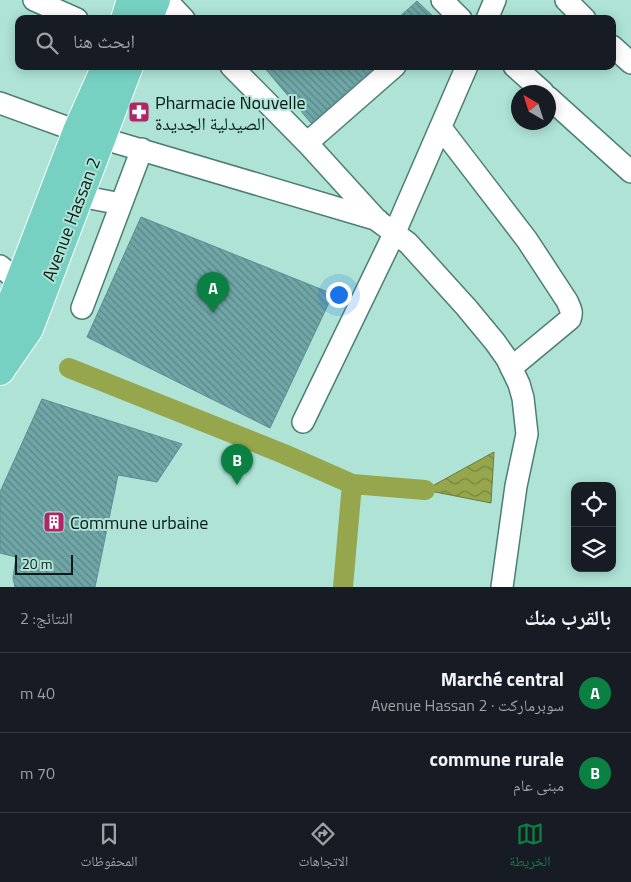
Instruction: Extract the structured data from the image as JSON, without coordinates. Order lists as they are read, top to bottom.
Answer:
{
  "streets": {
    "main road": ["Avenue Hassan 2"]
  },
  "places": {
    "pharmacy": ["Pharmacie Nouvelle الصيدلية الجديدة"],
    "building": ["Commune urbaine"]
  },
  "scale_bar": "20 m",
  "north": "top left",
  "page": {
    "search": "ابحث هنا",
    "pins": ["A", "B"],
    "scale": "20 m",
    "heading": ["بالقرب منك", "النتائج: 2"],
    "list": [
      {
        "mark": "A",
        "name": "Marché central",
        "note": "سوبرماركت · Avenue Hassan 2",
        "value": "40 m"
      },
      {
        "mark": "B",
        "name": "commune rurale",
        "note": "مبنى عام",
        "value": "70 m"
      }
    ],
    "nav": ["الخريطة", "الاتجاهات", "المحفوظات"]
  }
}
